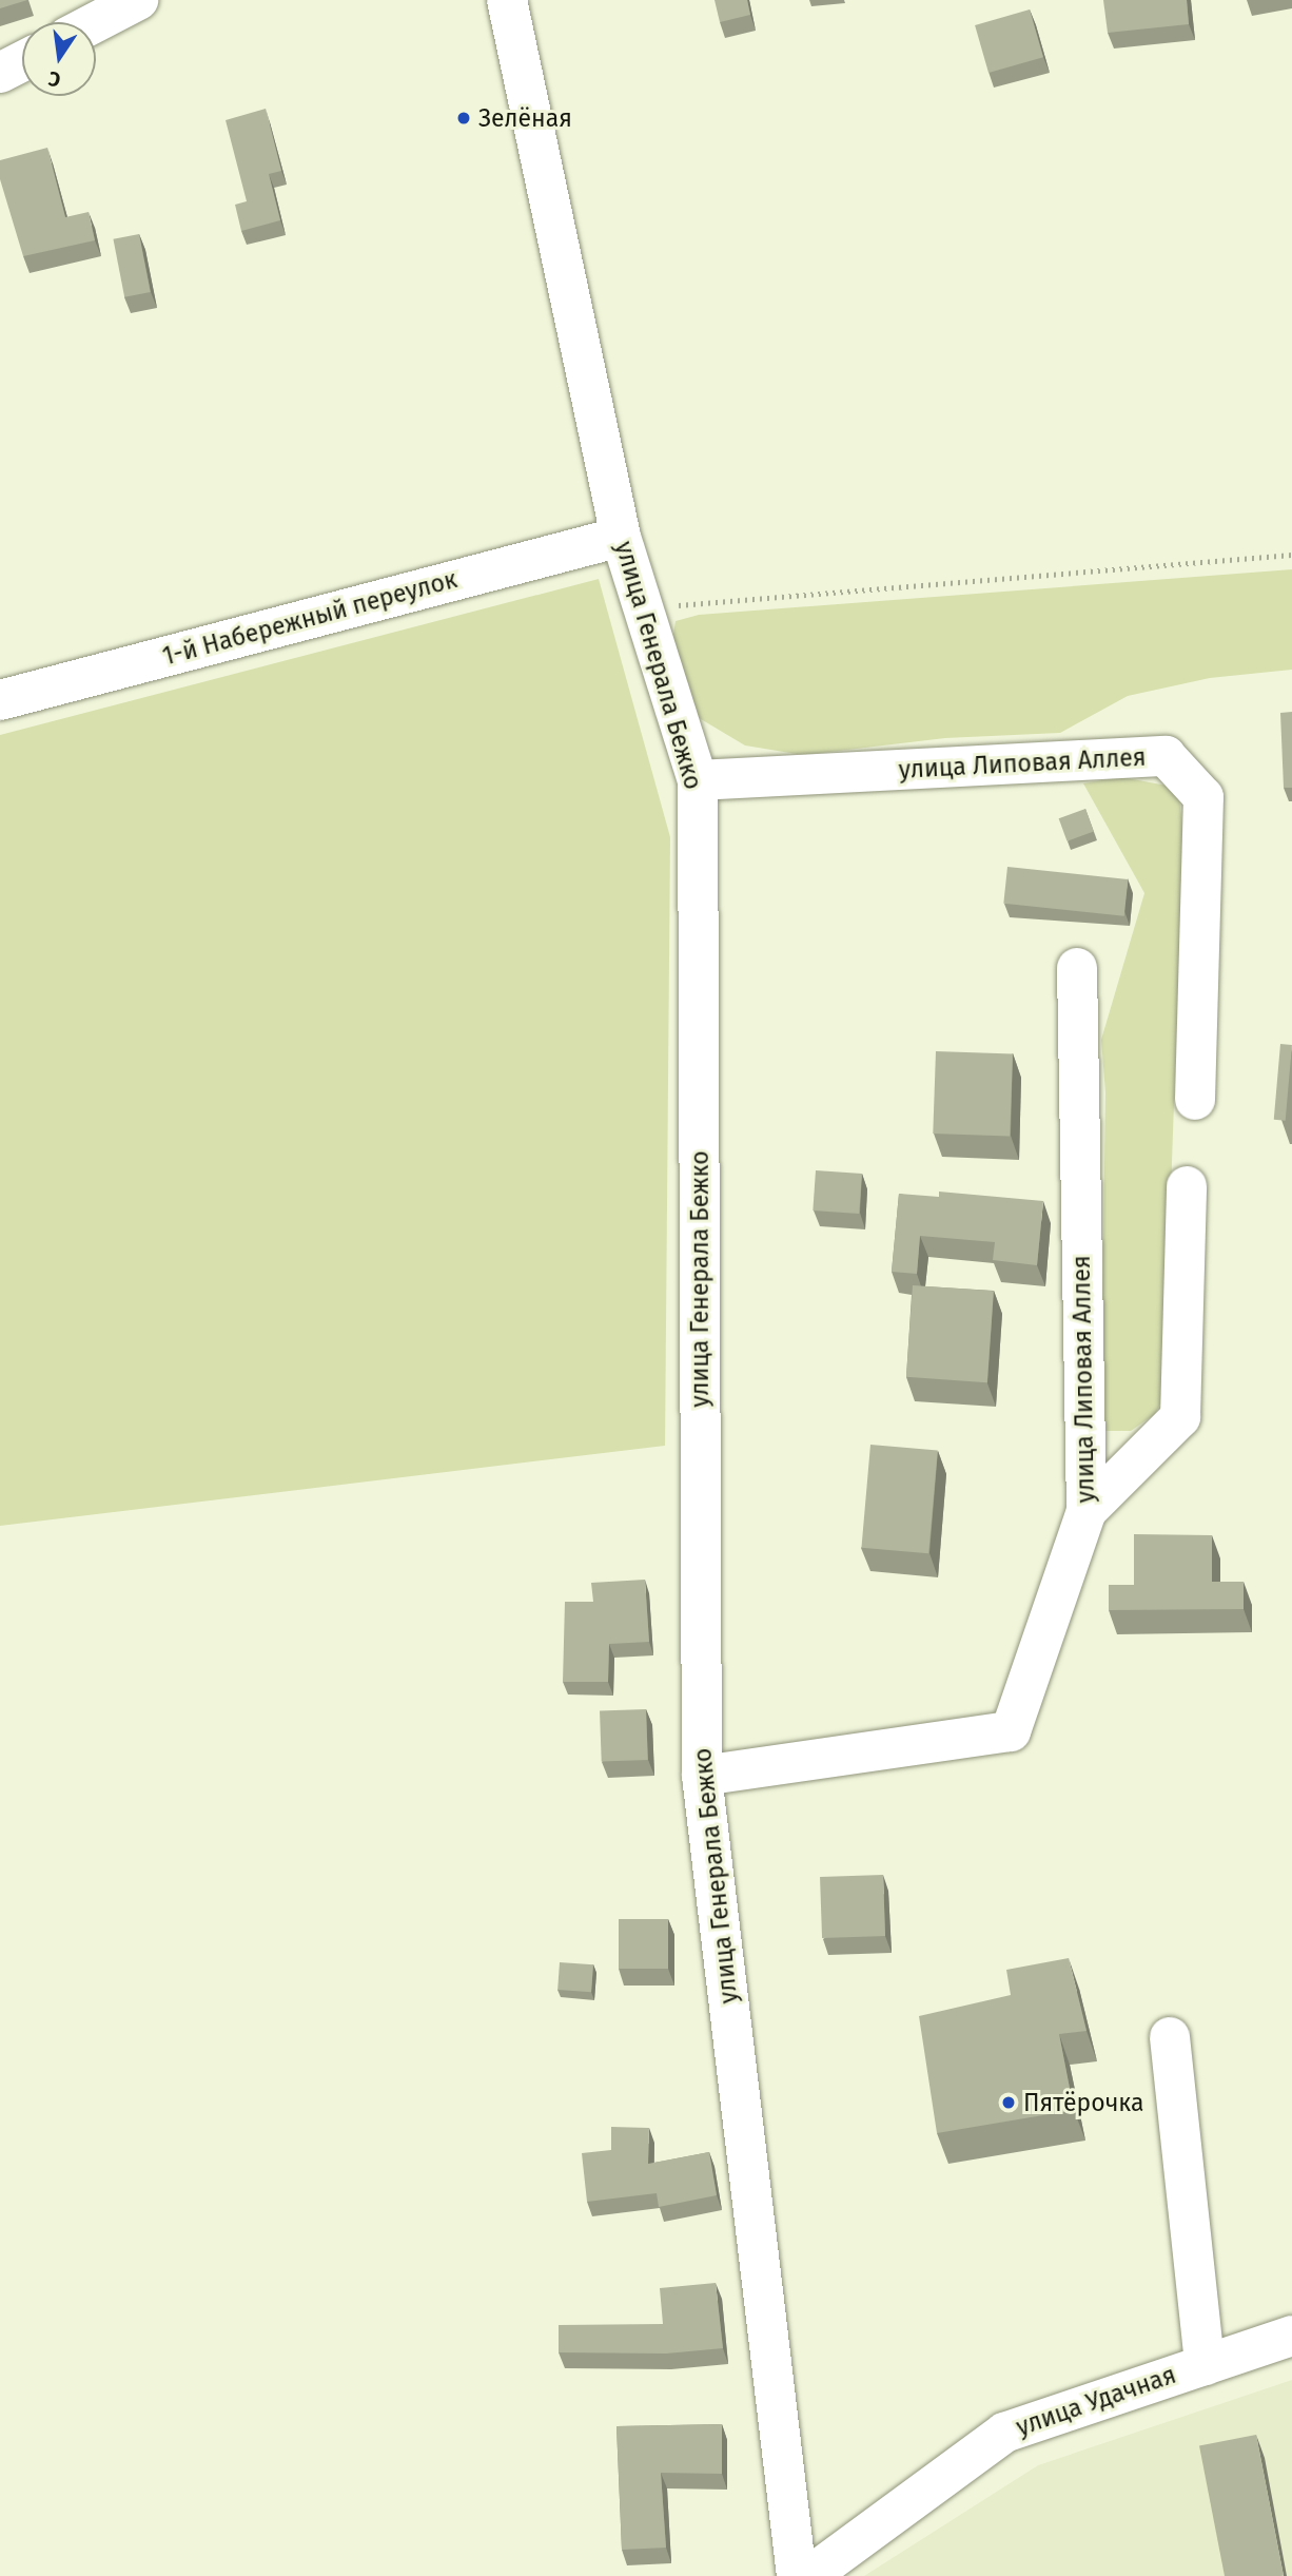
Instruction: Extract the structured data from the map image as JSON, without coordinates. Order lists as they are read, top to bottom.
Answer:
{
  "streets": {
    "street": [
      "1-й Набережный переулок",
      "улица Генерала Бежко",
      "улица Липовая Аллея",
      "улица Удачная"
    ]
  },
  "crossings": [
    ["1-й Набережный переулок", "улица Генерала Бежко"],
    ["улица Генерала Бежко", "улица Липовая Аллея"]
  ],
  "places": ["Зелёная", "Пятёрочка"],
  "north": "bottom"
}
